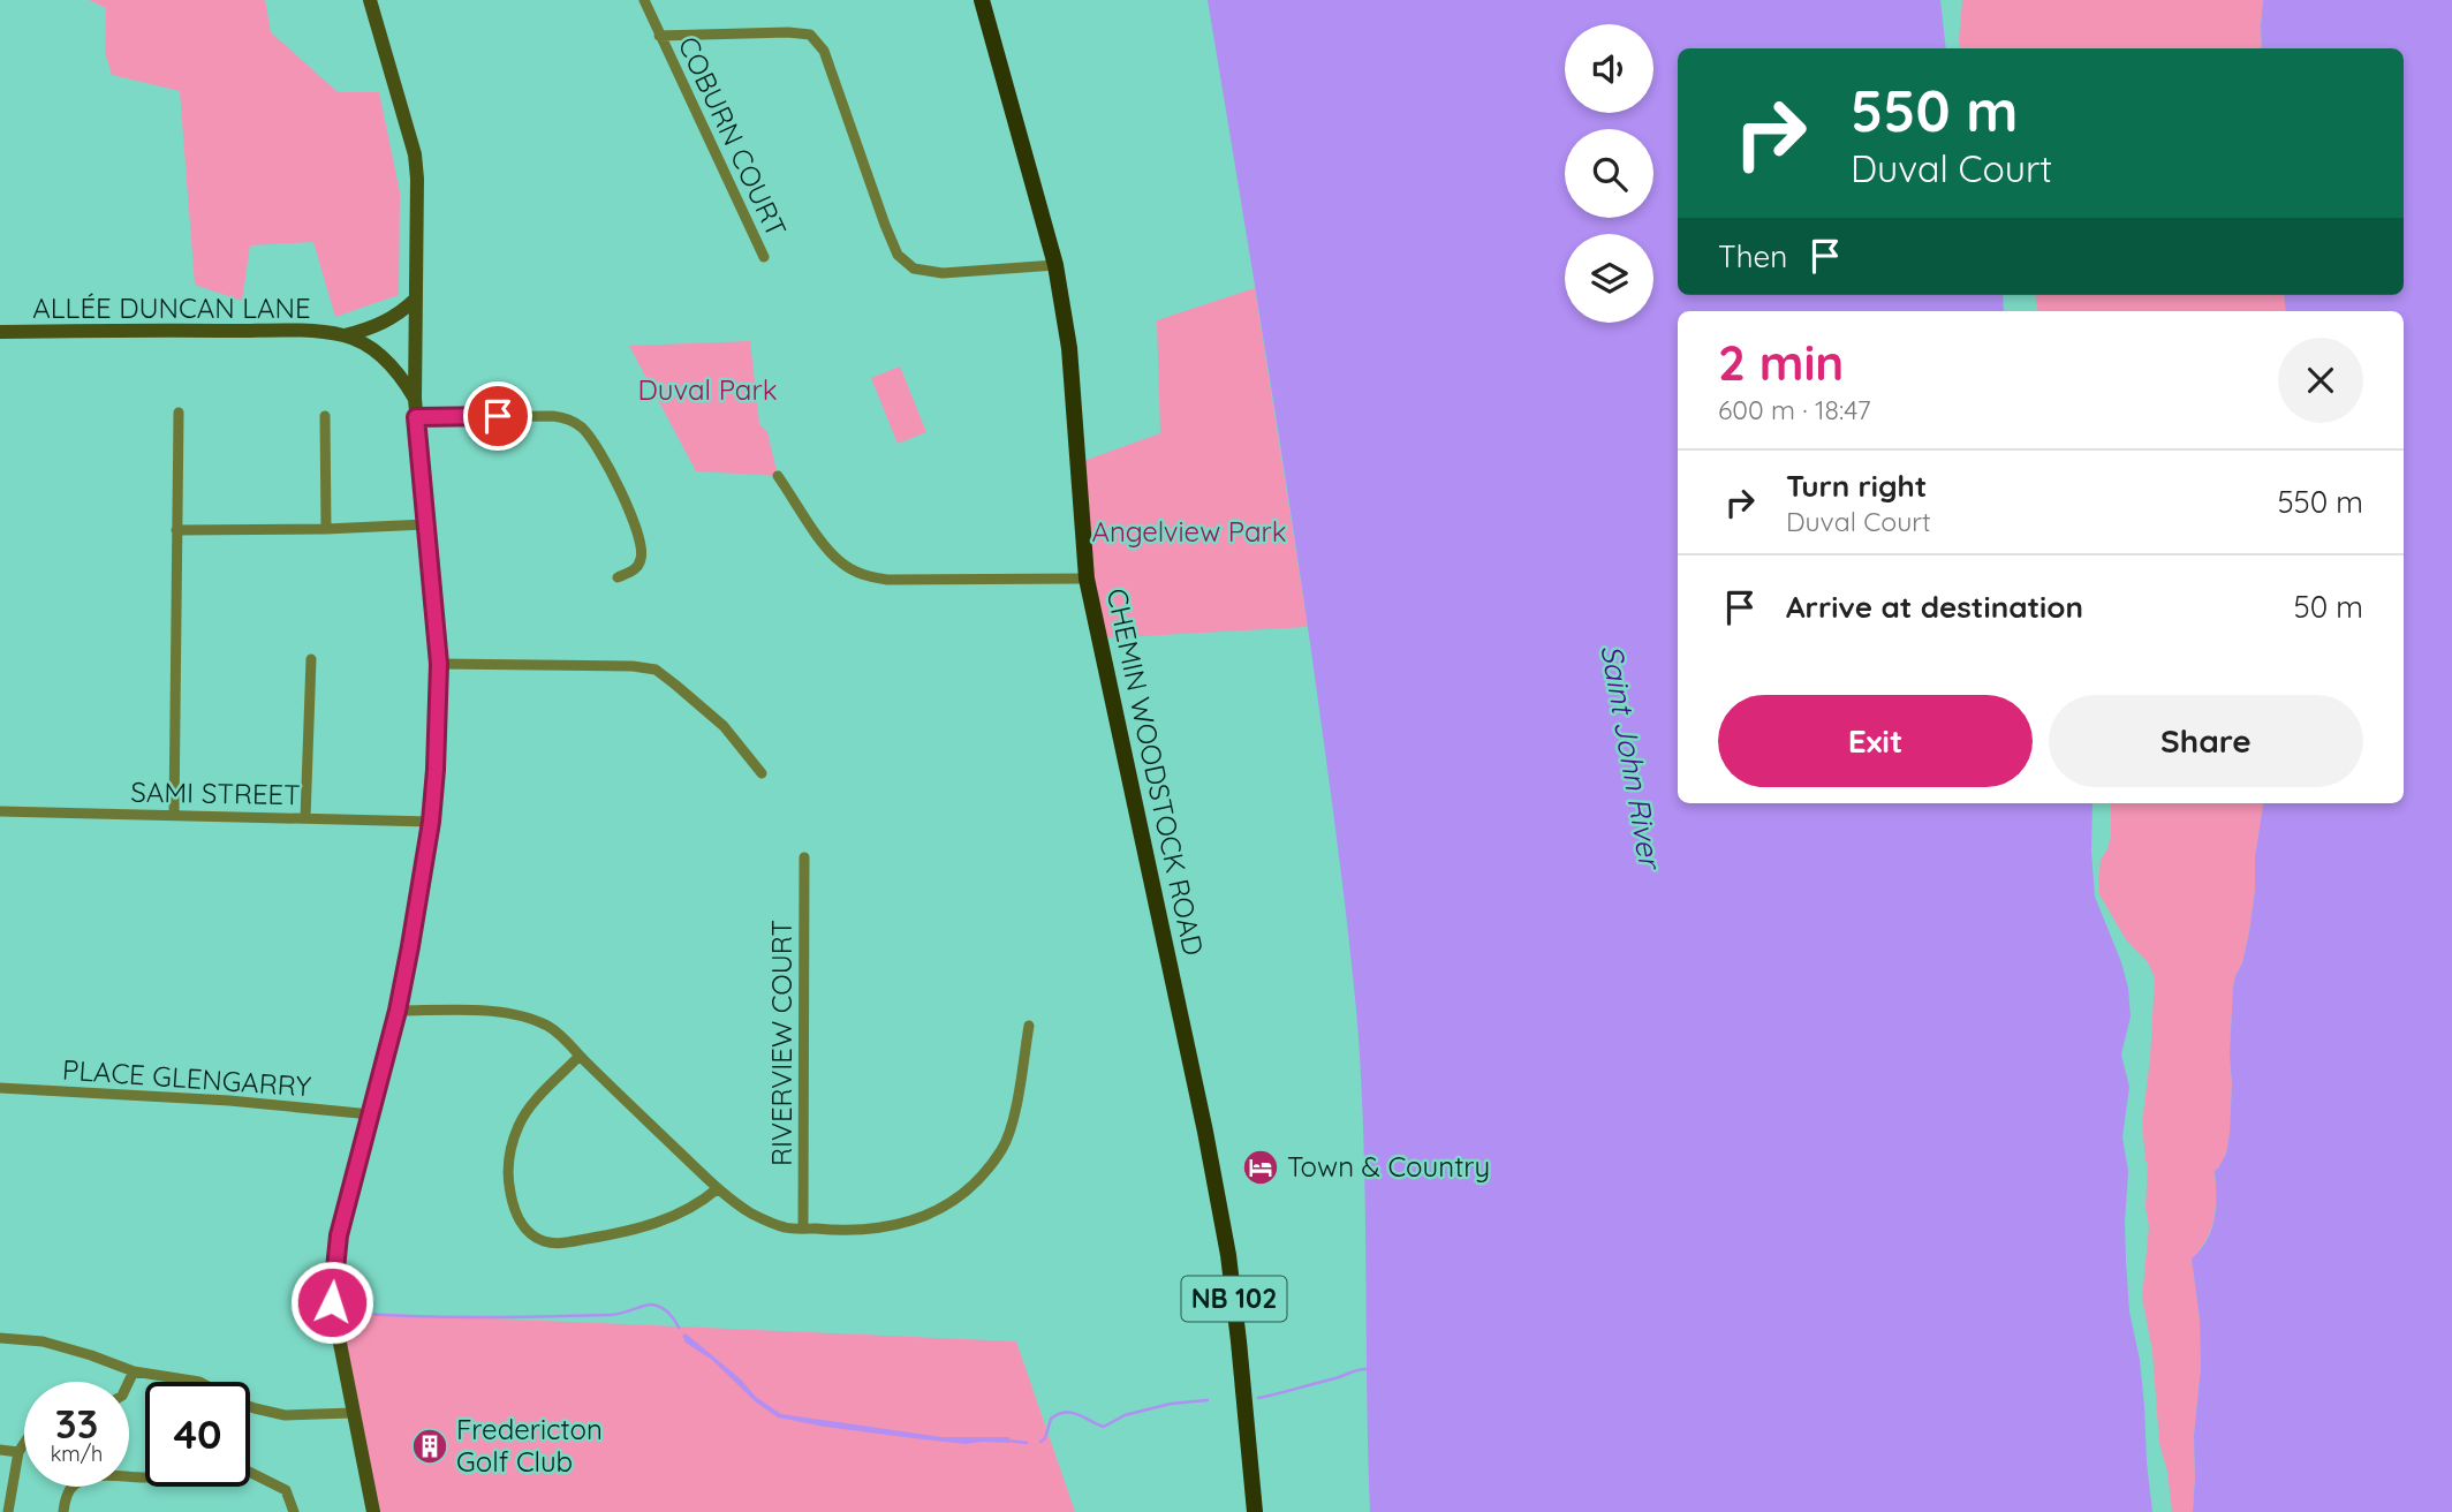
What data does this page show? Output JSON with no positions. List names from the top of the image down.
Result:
{
  "streets": {
    "main road": ["CHEMIN WOODSTOCK ROAD", "NB 102"],
    "street": [
      "COBURN COURT",
      "ALLÉE DUNCAN LANE",
      "SAMI STREET",
      "RIVERVIEW COURT",
      "PLACE GLENGARRY"
    ]
  },
  "water": ["Saint John River"],
  "parks": ["Duval Park", "Angelview Park"],
  "places": {
    "hotel": ["Town & Country"],
    "building": ["Fredericton Golf Club"]
  },
  "page": {
    "turn": ["550 m", "Duval Court"],
    "then": "Then",
    "heading": ["2 min", "600 m · 18:47"],
    "list": [
      {
        "name": "Turn right",
        "note": "Duval Court",
        "value": "550 m"
      },
      {
        "name": "Arrive at destination",
        "value": "50 m"
      }
    ],
    "buttons": ["Exit", "Share"],
    "speed": "33 km/h",
    "limit": "40"
  }
}
